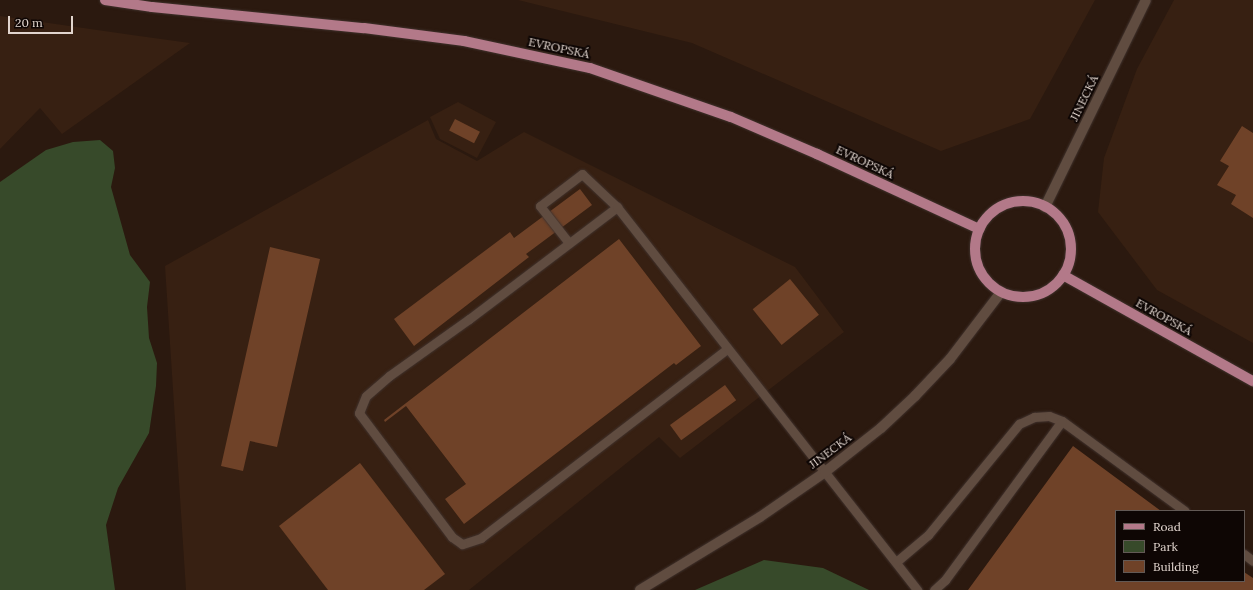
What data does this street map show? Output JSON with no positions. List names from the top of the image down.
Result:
{
  "streets": {
    "main road": ["EVROPSKÁ"],
    "street": ["JINECKÁ"]
  },
  "crossings": [
    ["EVROPSKÁ", "JINECKÁ"]
  ],
  "legend": ["Road", "Park", "Building"],
  "scale_bar": "20 m"
}
